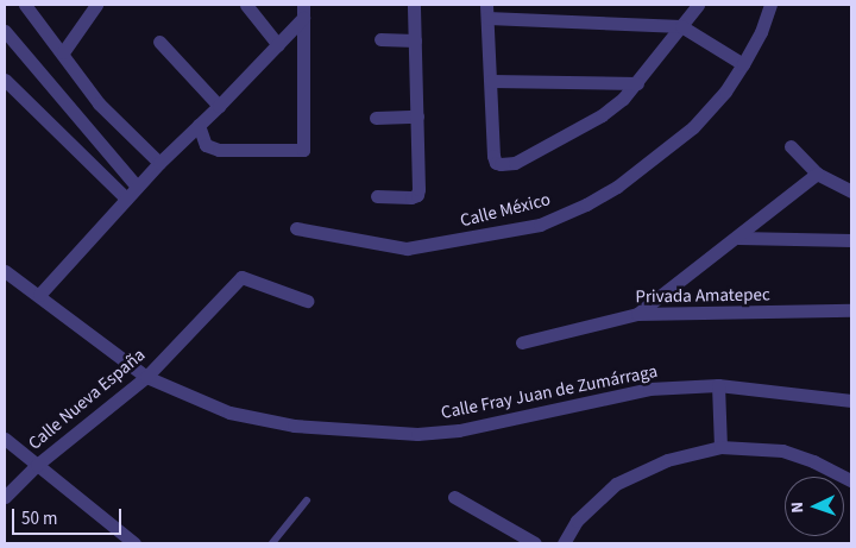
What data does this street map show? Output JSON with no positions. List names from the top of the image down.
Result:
{
  "streets": {
    "street": [
      "Calle México",
      "Privada Amatepec",
      "Calle Fray Juan de Zumárraga",
      "Calle Nueva España"
    ]
  },
  "crossings": [
    ["Calle Fray Juan de Zumárraga", "Calle Nueva España"]
  ],
  "scale_bar": "50 m",
  "north": "left"
}
